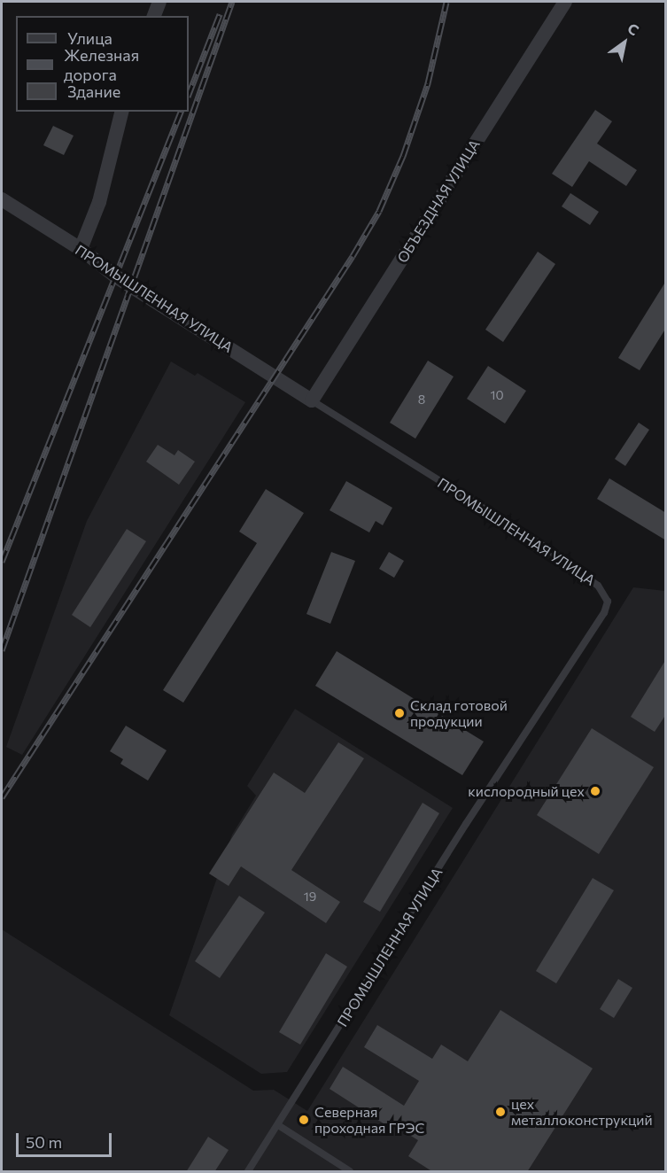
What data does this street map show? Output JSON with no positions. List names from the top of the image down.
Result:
{
  "streets": {
    "street": ["ОБЪЕЗДНАЯ УЛИЦА", "ПРОМЫШЛЕННАЯ УЛИЦА"]
  },
  "crossings": [
    ["ОБЪЕЗДНАЯ УЛИЦА", "ПРОМЫШЛЕННАЯ УЛИЦА"]
  ],
  "places": [
    "Склад готовой продукции",
    "кислородный цех",
    "цех металлоконструкций",
    "Северная проходная ГРЭС"
  ],
  "house_numbers": ["10", "8", "19"],
  "legend": ["Улица", "Железная дорога", "Здание"],
  "scale_bar": "50 m",
  "north": "top right"
}
